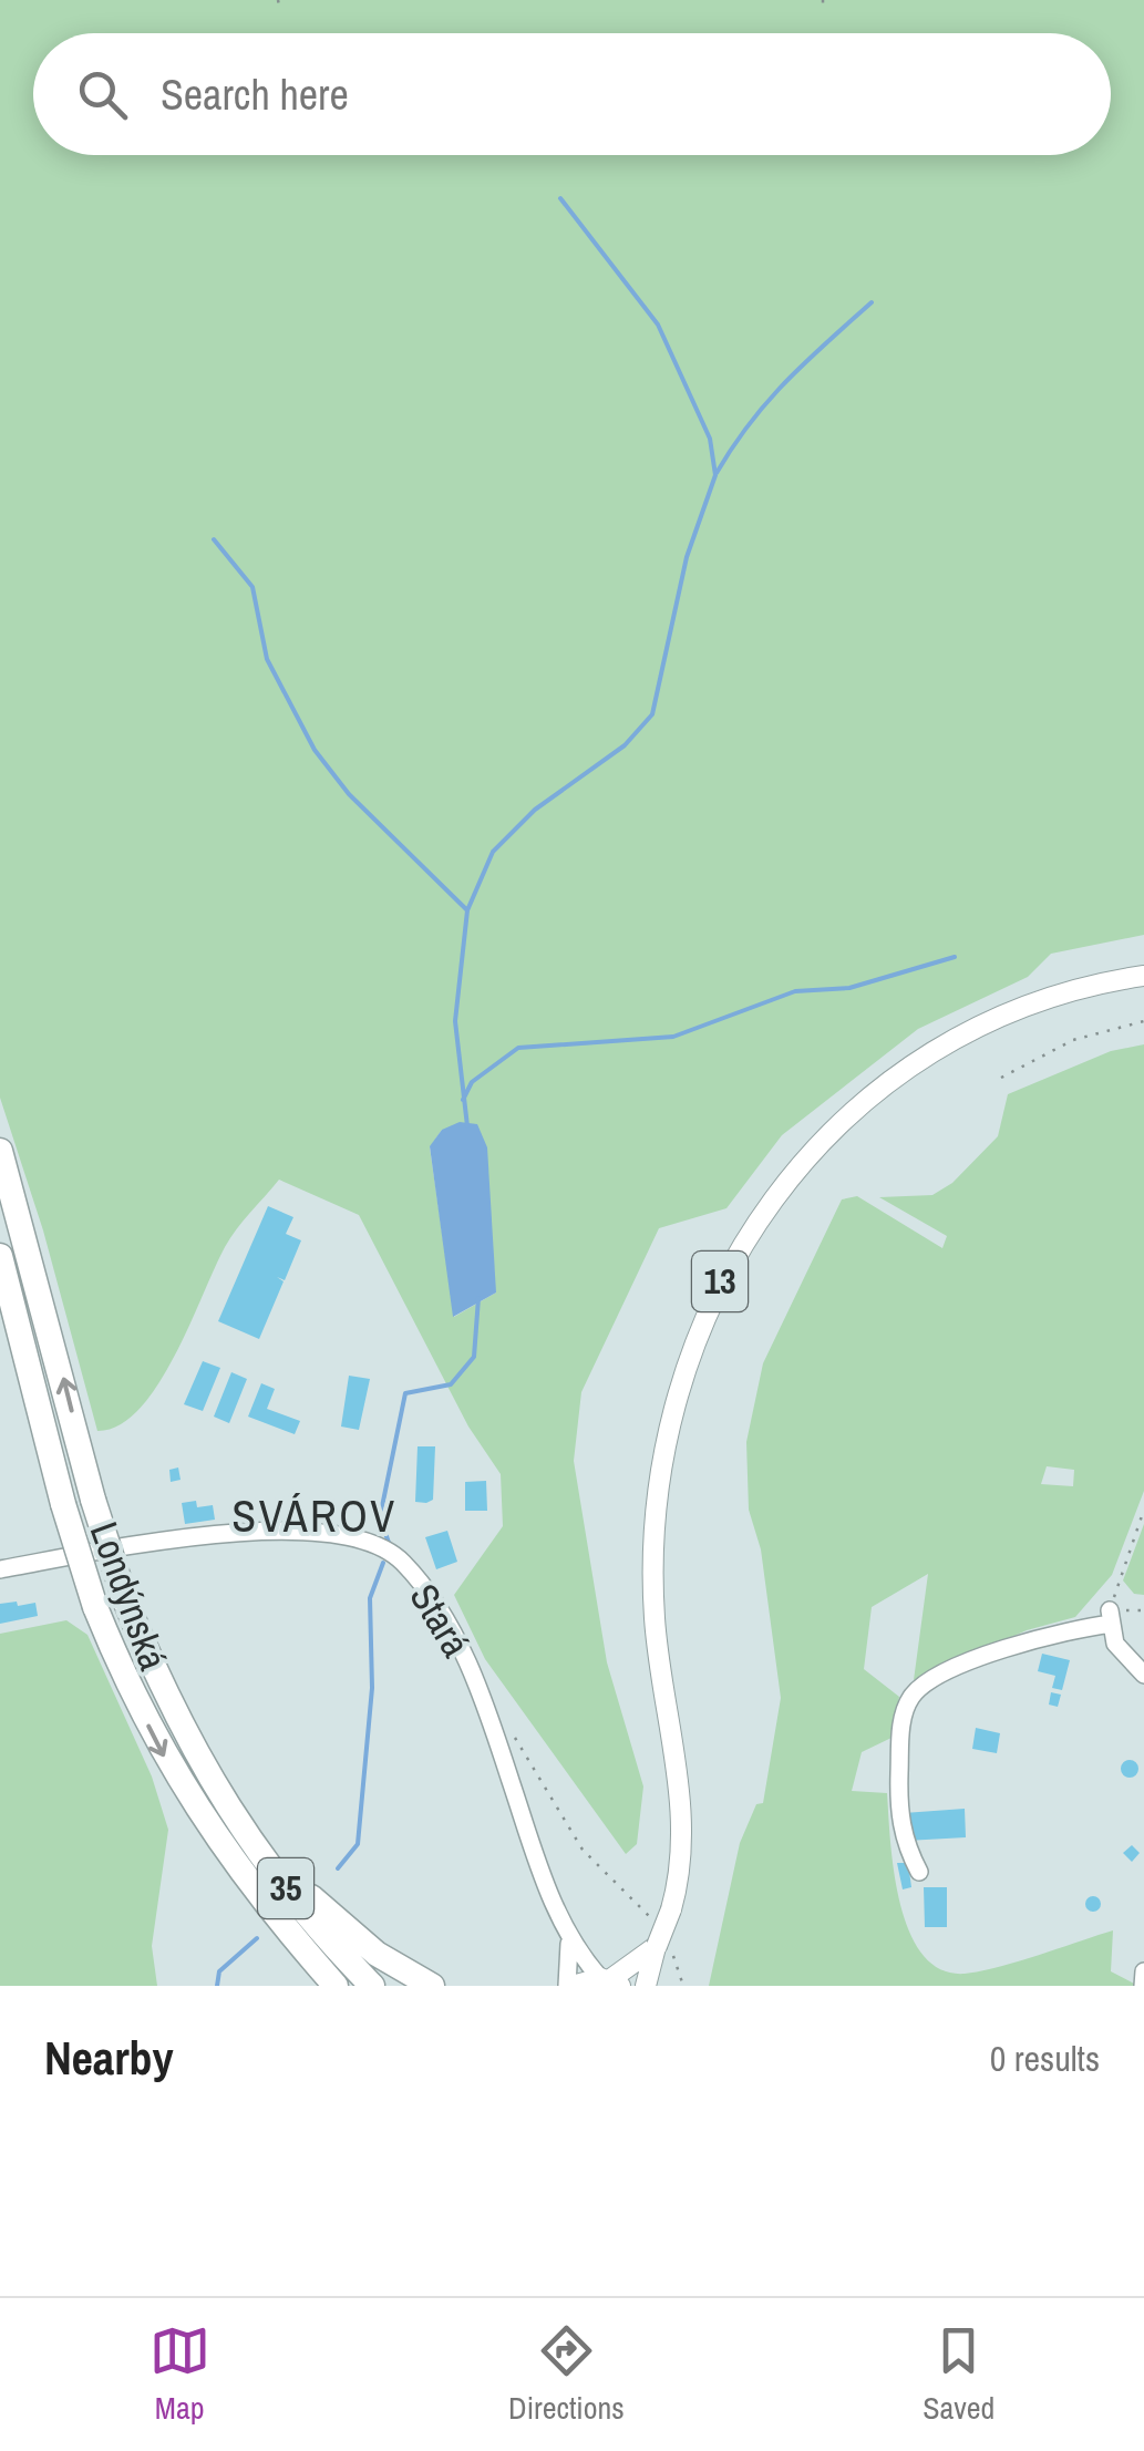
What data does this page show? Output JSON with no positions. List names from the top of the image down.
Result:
{
  "streets": {
    "highway": ["Londýnská", "35"],
    "main road": ["13"],
    "street": ["Stará"]
  },
  "districts": ["SVÁROV"],
  "page": {
    "search": "Search here",
    "heading": ["Nearby", "0 results"],
    "nav": ["Map", "Directions", "Saved"]
  }
}
